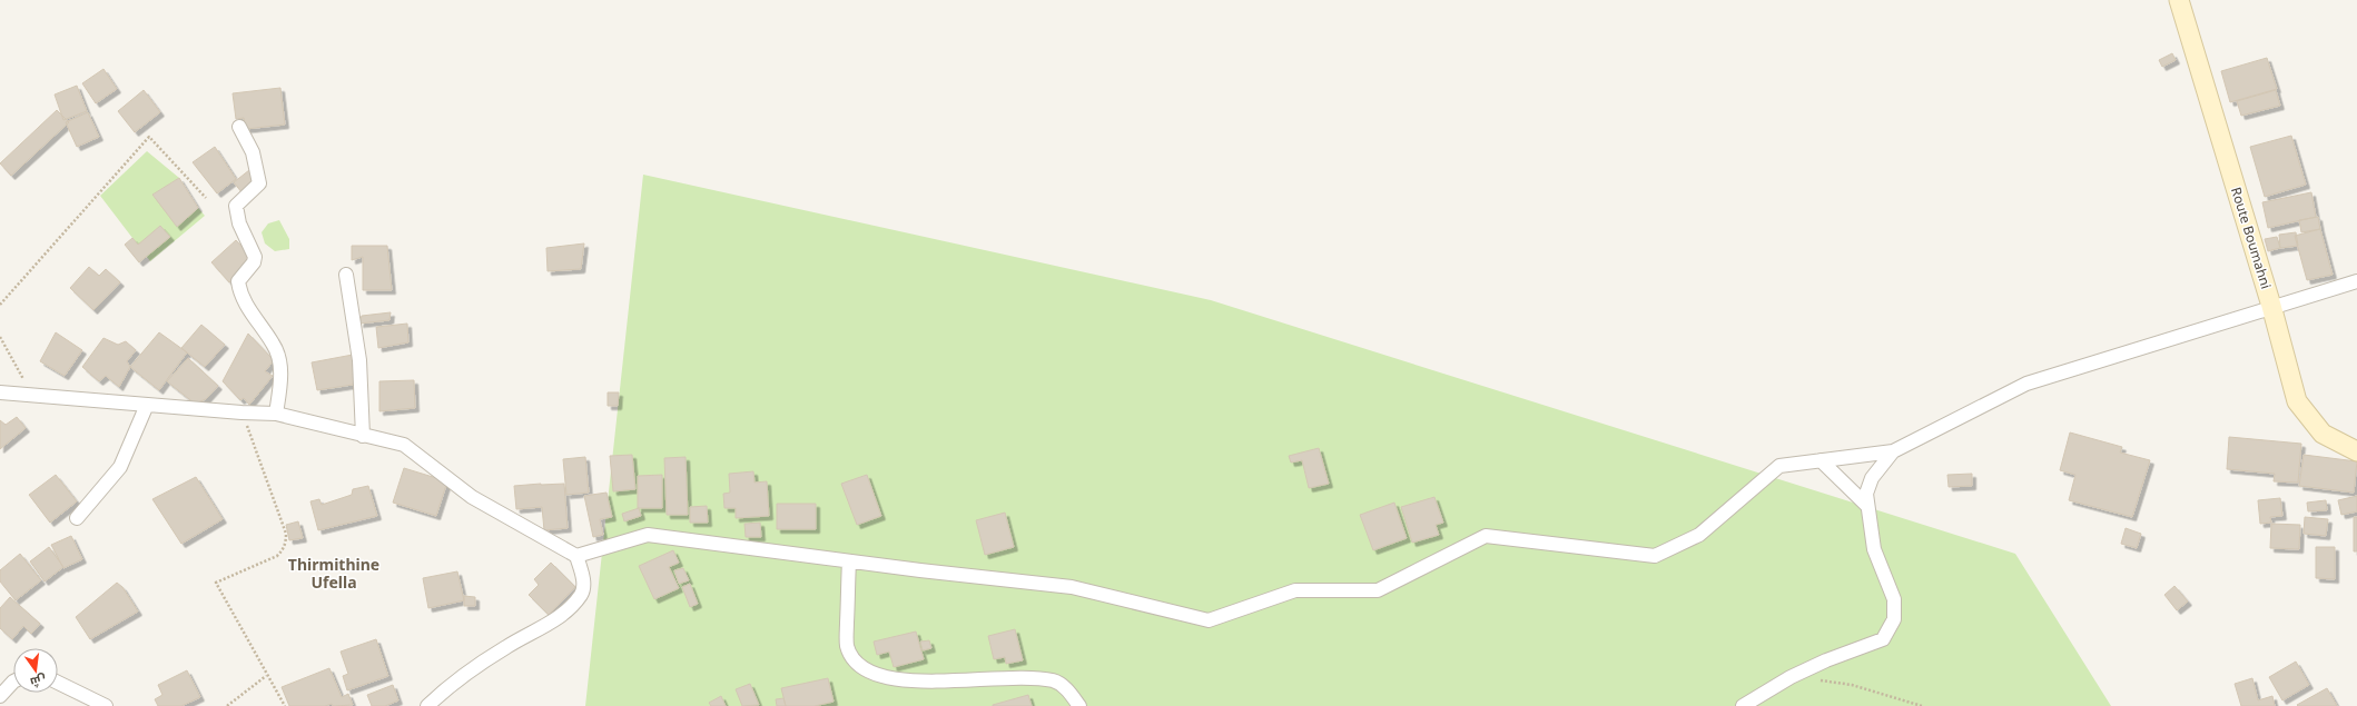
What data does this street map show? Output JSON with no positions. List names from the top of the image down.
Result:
{
  "streets": {
    "main road": ["Route Boumahni"]
  },
  "districts": ["Thirmithine Ufella"],
  "north": "bottom"
}
